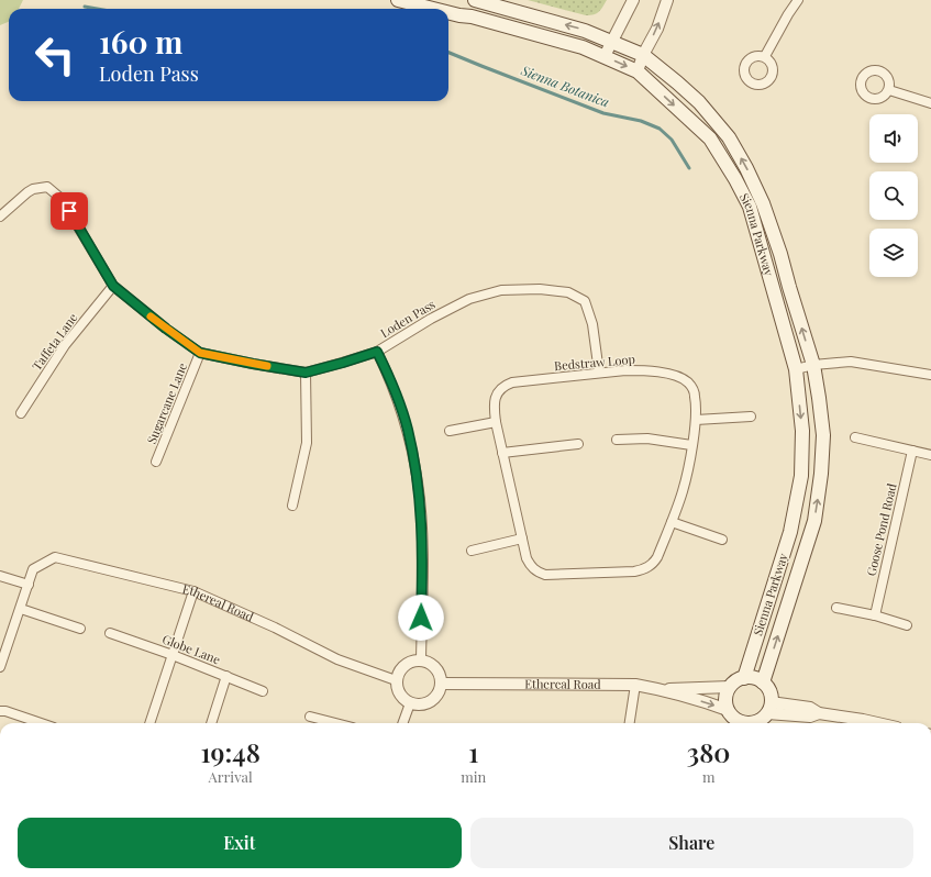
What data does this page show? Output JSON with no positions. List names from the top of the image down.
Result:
{
  "streets": {
    "main road": ["Sienna Parkway", "Ethereal Road"],
    "street": [
      "Loden Pass",
      "Taffeta Lane",
      "Bedstraw Loop",
      "Sugarcane Lane",
      "Goose Pond Road",
      "Globe Lane"
    ]
  },
  "crossings": [
    ["Sienna Parkway", "Ethereal Road"],
    ["Loden Pass", "Taffeta Lane"],
    ["Loden Pass", "Bedstraw Loop"],
    ["Loden Pass", "Sugarcane Lane"]
  ],
  "water": ["Sienna Botanica"],
  "page": {
    "turn": ["160 m", "Loden Pass"],
    "eta": [
      "19:48",
      "Arrival",
      "1",
      "min",
      "380",
      "m"
    ],
    "buttons": ["Exit", "Share"]
  }
}
